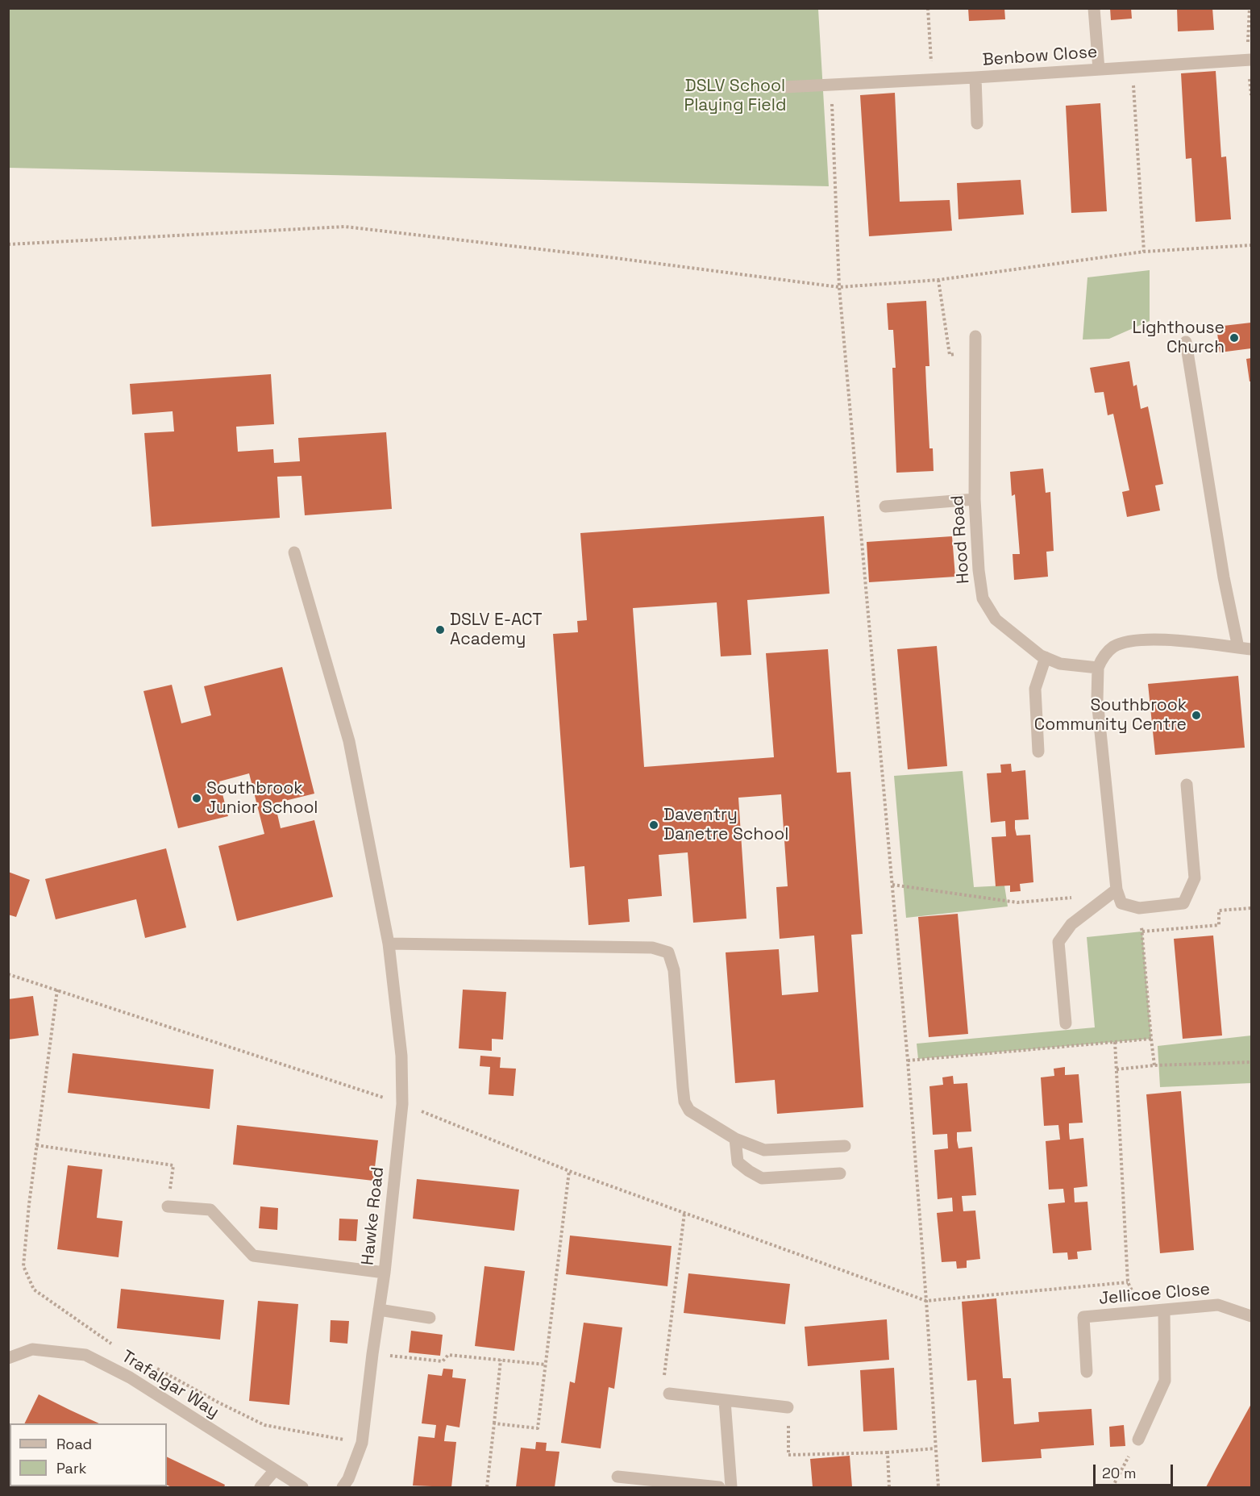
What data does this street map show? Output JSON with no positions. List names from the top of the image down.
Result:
{
  "streets": {
    "street": [
      "Benbow Close",
      "Hood Road",
      "Hawke Road",
      "Jellicoe Close",
      "Trafalgar Way"
    ]
  },
  "parks": ["DSLV School Playing Field"],
  "places": [
    "Lighthouse Church",
    "DSLV E-ACT Academy",
    "Southbrook Community Centre",
    "Southbrook Junior School",
    "Daventry Danetre School"
  ],
  "legend": ["Road", "Park"],
  "scale_bar": "20 m"
}
